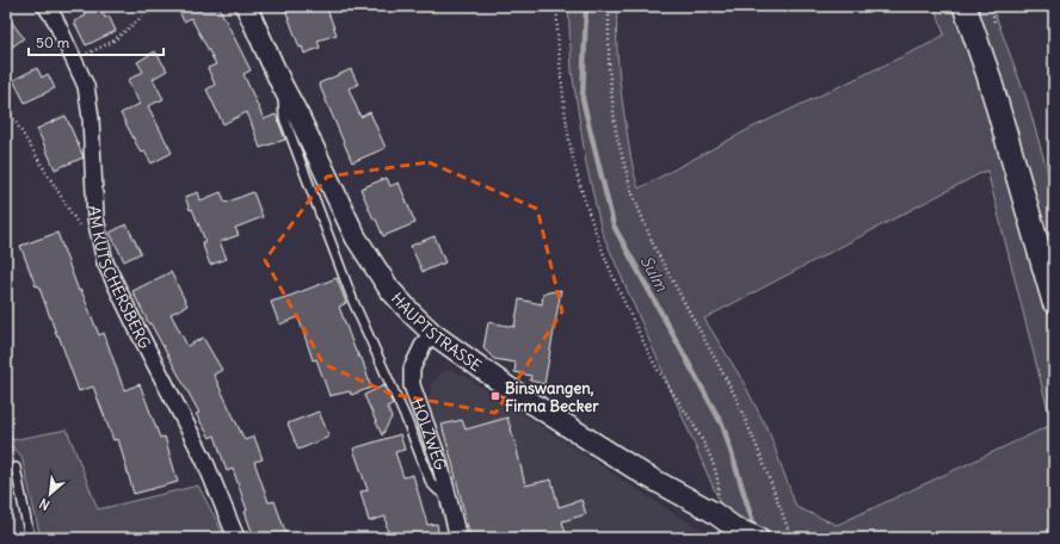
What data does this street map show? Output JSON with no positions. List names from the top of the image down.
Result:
{
  "streets": {
    "street": ["AM KUTSCHERSBERG", "HAUPTSTRASSE", "HOLZWEG"]
  },
  "crossings": [
    ["HAUPTSTRASSE", "HOLZWEG"]
  ],
  "water": ["Sulm"],
  "places": {
    "transit": ["Binswangen, Firma Becker"]
  },
  "scale_bar": "50 m",
  "north": "bottom left"
}
